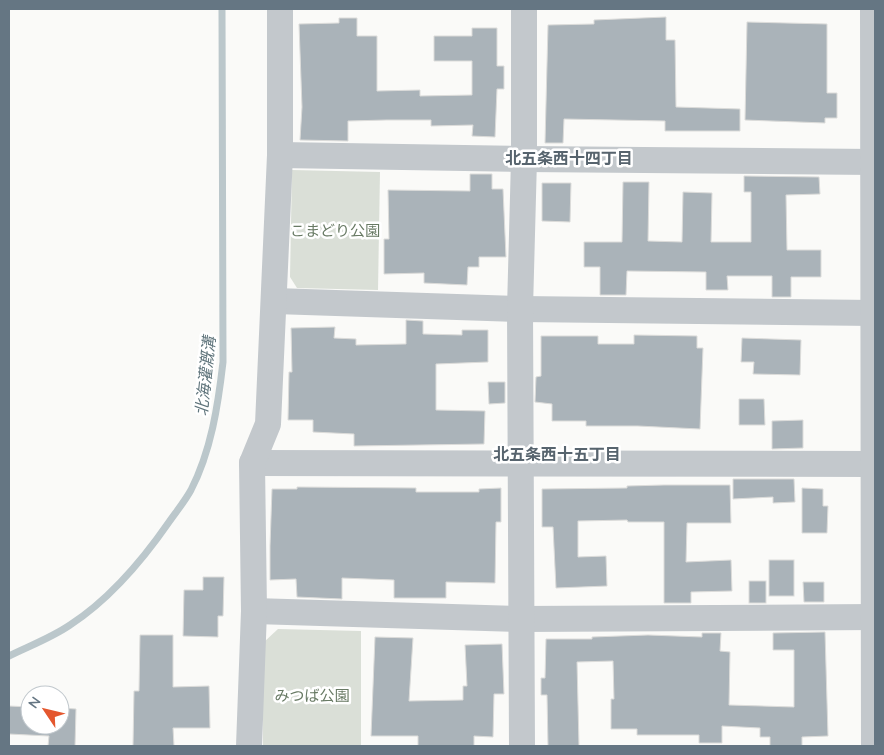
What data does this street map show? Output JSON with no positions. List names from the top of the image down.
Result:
{
  "districts": ["北五条西十四丁目", "北五条西十五丁目"],
  "water": ["北海灌漑溝"],
  "parks": ["こまどり公園", "みつば公園"],
  "north": "top left"
}
